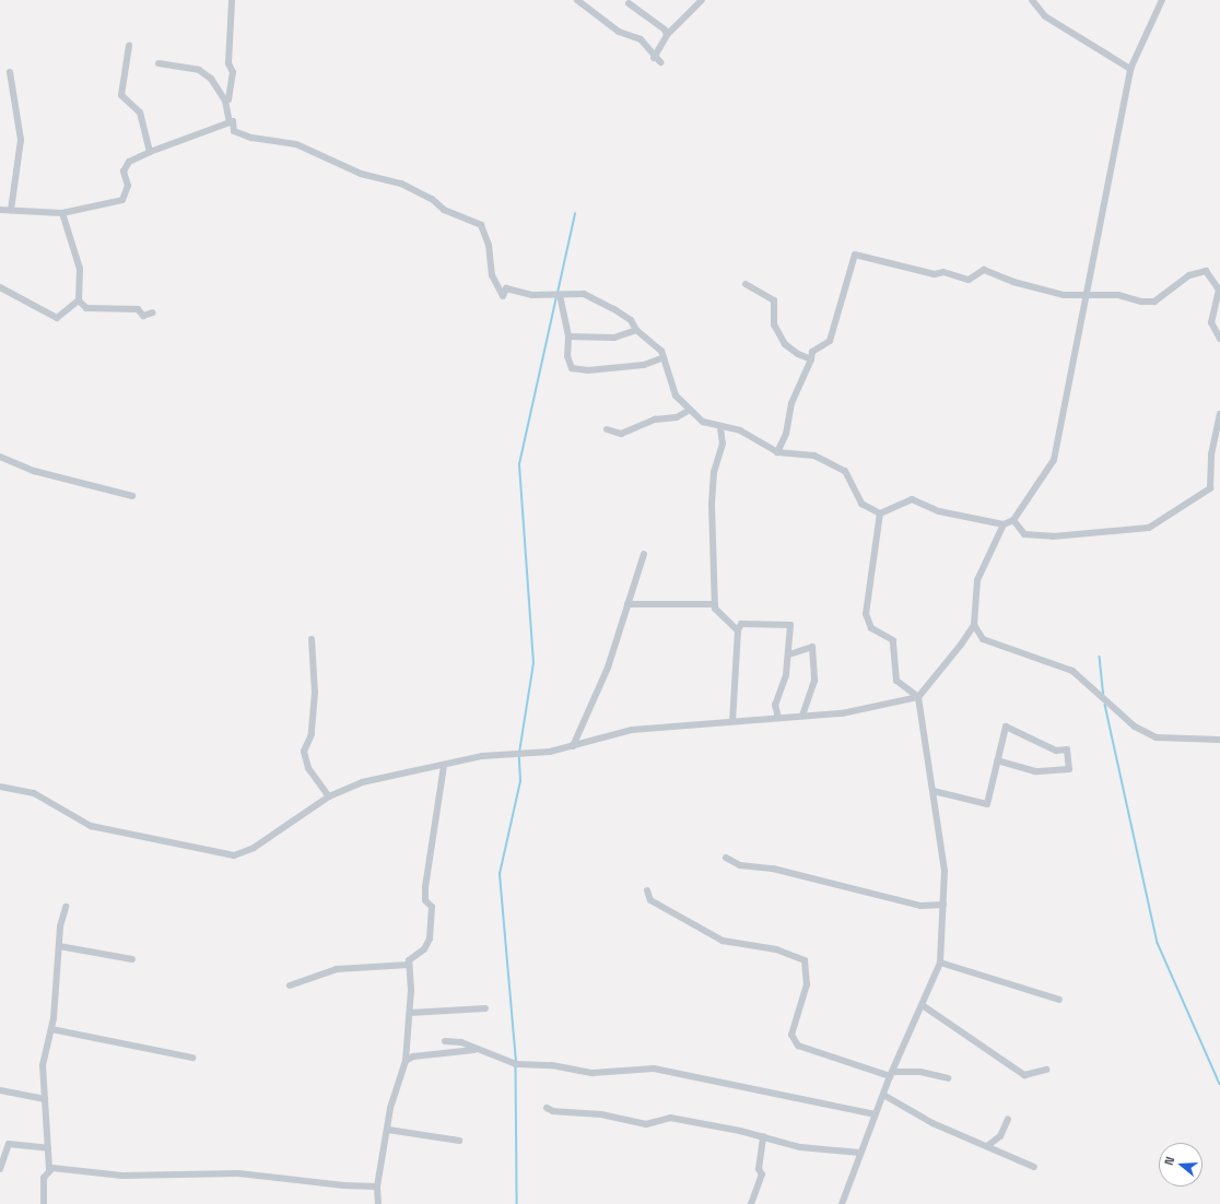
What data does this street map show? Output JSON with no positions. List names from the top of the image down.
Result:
{
  "north": "left"
}
